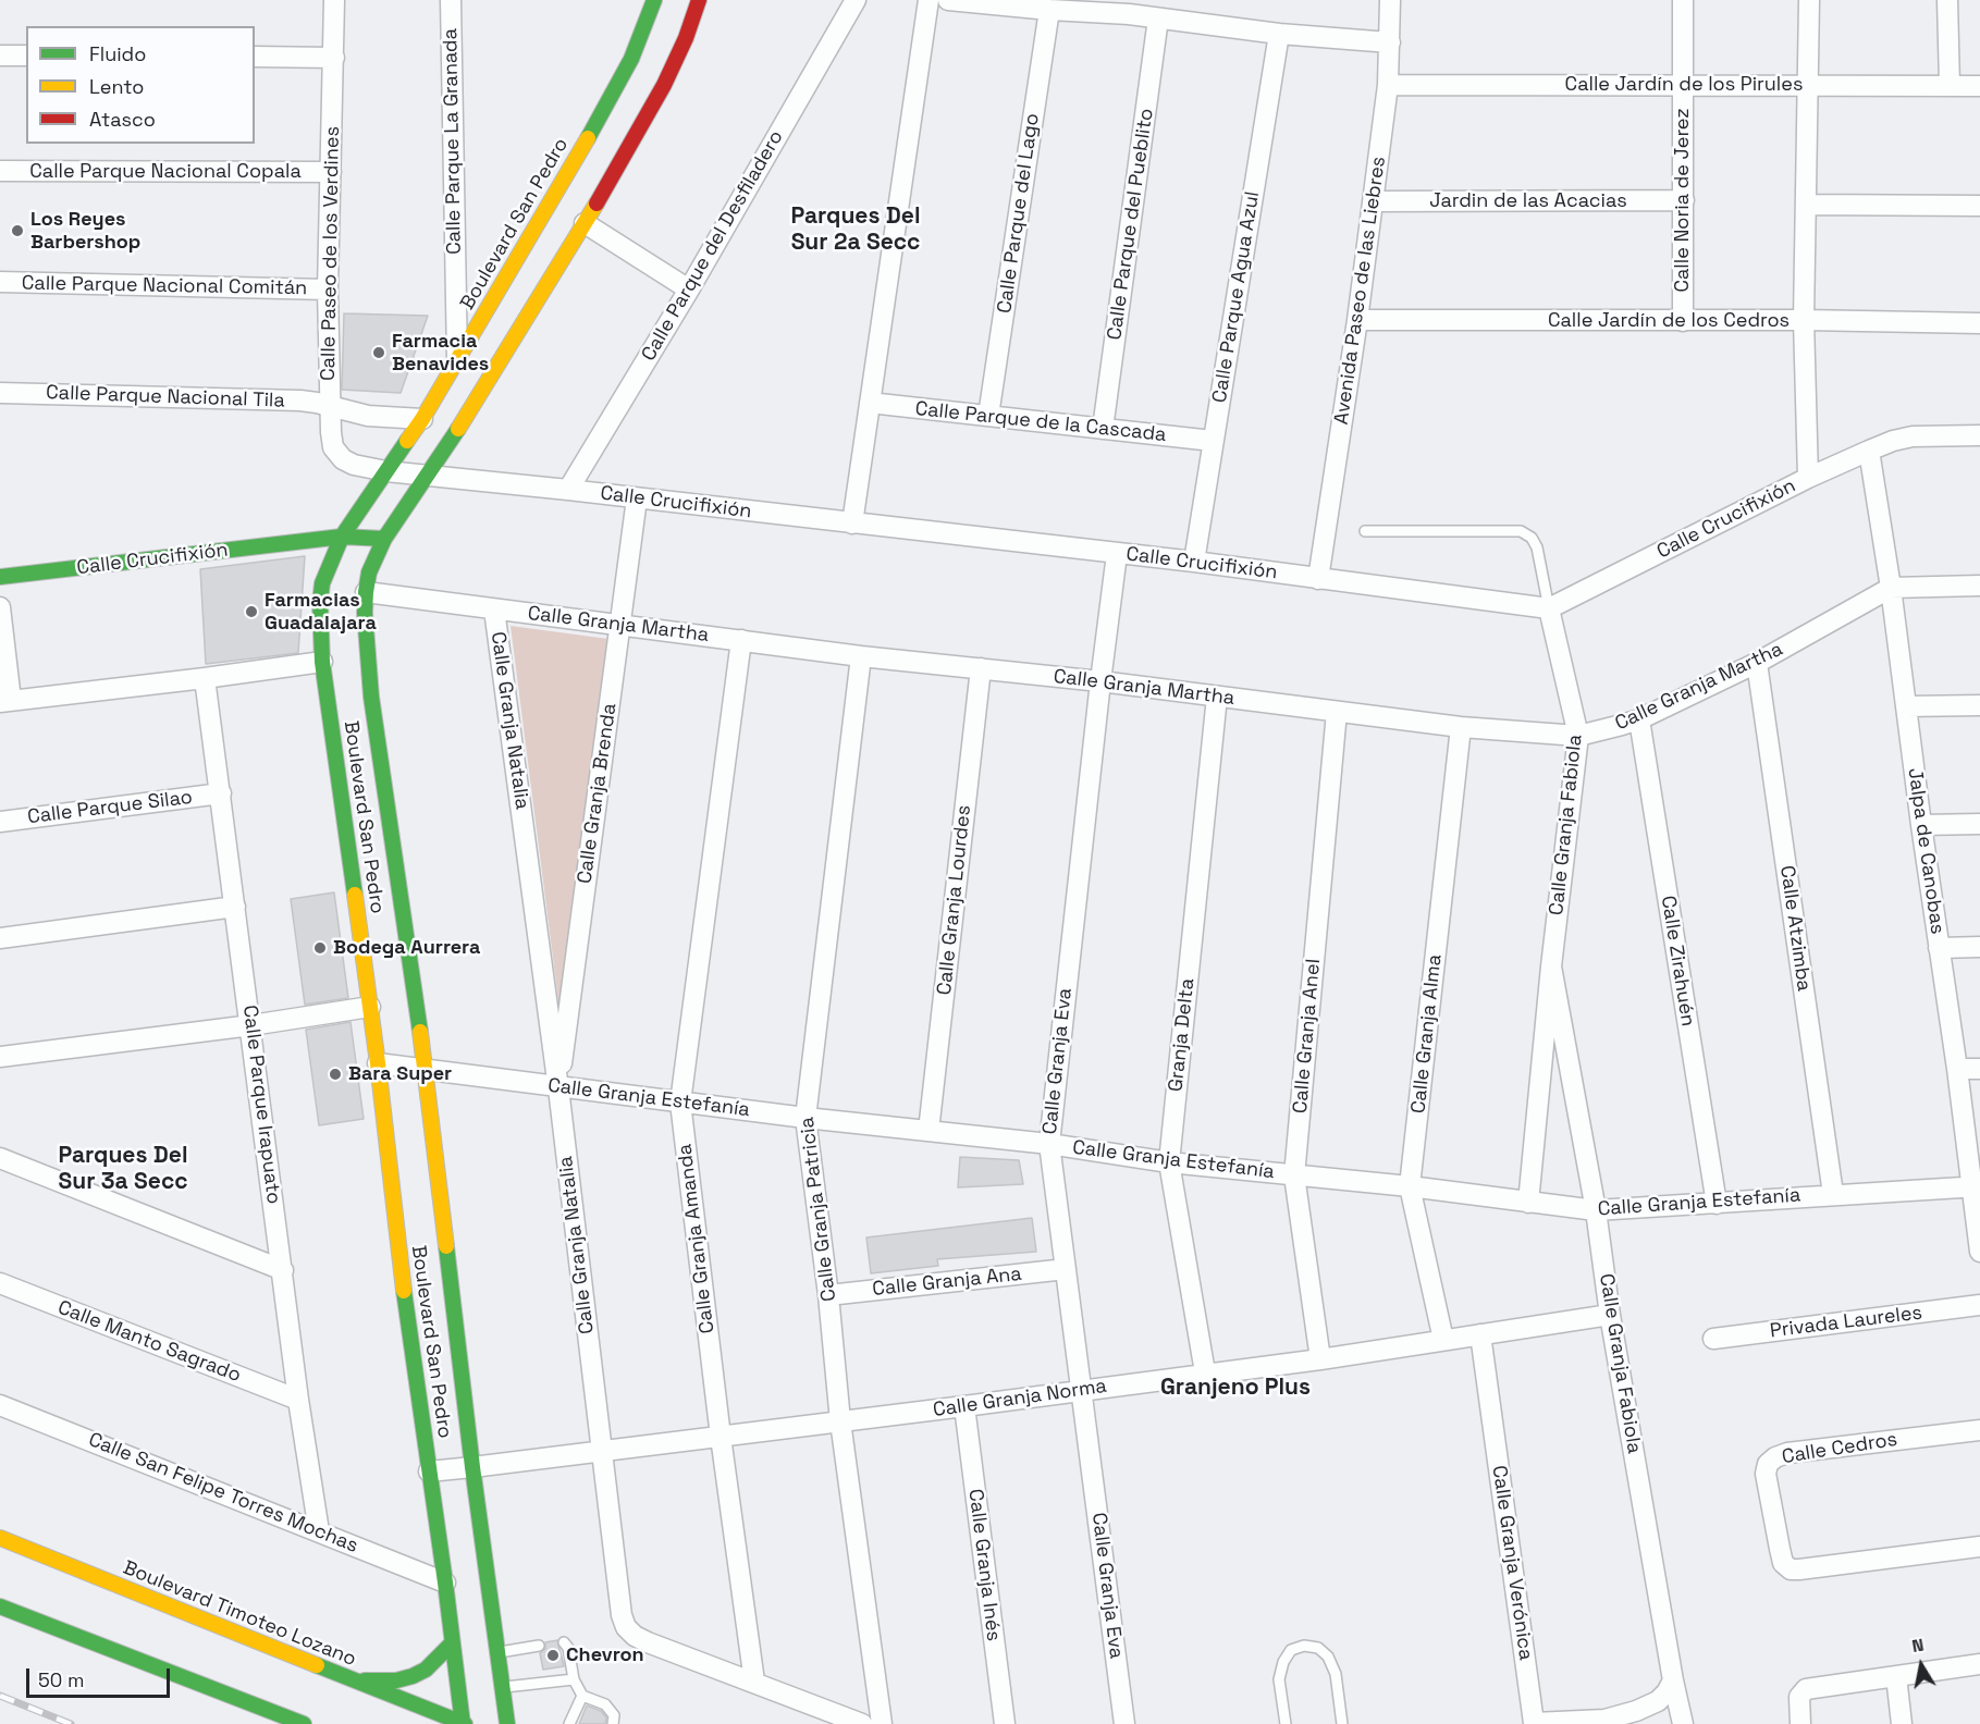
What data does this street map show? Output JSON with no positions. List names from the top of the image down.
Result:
{
  "streets": {
    "street": [
      "Calle Jardín de los Pirules",
      "Calle Parque La Granada",
      "Calle Parque Nacional Copala",
      "Calle Noria de Jerez",
      "Jardin de las Acacias",
      "Calle Parque del Lago",
      "Boulevard San Pedro",
      "Calle Parque del Pueblito",
      "Calle Parque del Desfiladero",
      "Calle Paseo de los Verdines",
      "Calle Parque Nacional Comitán",
      "Avenida Paseo de las Liebres",
      "Calle Parque Agua Azul",
      "Calle Jardín de los Cedros",
      "Calle Parque Nacional Tila",
      "Calle Parque de la Cascada",
      "Calle Crucifixión",
      "Calle Granja Martha",
      "Calle Granja Natalia",
      "Calle Granja Brenda",
      "Calle Parque Silao",
      "Calle Granja Fabiola",
      "Jalpa de Canobas",
      "Calle Granja Lourdes",
      "Calle Atzimba",
      "Calle Zirahuén",
      "Calle Granja Alma",
      "Granja Delta",
      "Calle Granja Anel",
      "Calle Granja Eva",
      "Calle Granja Estefanía",
      "Calle Parque Irapuato",
      "Calle Granja Patricia",
      "Calle Granja Amanda",
      "Calle Granja Ana",
      "Privada Laureles",
      "Calle Manto Sagrado",
      "Calle Granja Norma",
      "Calle Cedros",
      "Calle San Felipe Torres Mochas",
      "Calle Granja Verónica",
      "Calle Granja Inés",
      "Boulevard Timoteo Lozano"
    ]
  },
  "crossings": [
    ["Calle Jardín de los Pirules", "Calle Noria de Jerez"],
    ["Calle Jardín de los Pirules", "Avenida Paseo de las Liebres"],
    ["Calle Parque La Granada", "Boulevard San Pedro"],
    ["Calle Parque Nacional Copala", "Calle Paseo de los Verdines"],
    ["Calle Noria de Jerez", "Jardin de las Acacias"],
    ["Calle Noria de Jerez", "Calle Jardín de los Cedros"],
    ["Jardin de las Acacias", "Avenida Paseo de las Liebres"],
    ["Calle Parque del Lago", "Calle Parque de la Cascada"],
    ["Boulevard San Pedro", "Calle Paseo de los Verdines"],
    ["Boulevard San Pedro", "Calle Parque Nacional Tila"],
    ["Boulevard San Pedro", "Calle Crucifixión"],
    ["Boulevard San Pedro", "Calle Granja Martha"],
    ["Boulevard San Pedro", "Calle Granja Estefanía"],
    ["Boulevard San Pedro", "Calle Granja Norma"],
    ["Boulevard San Pedro", "Calle San Felipe Torres Mochas"],
    ["Boulevard San Pedro", "Boulevard Timoteo Lozano"],
    ["Calle Parque del Pueblito", "Calle Parque de la Cascada"],
    ["Calle Parque del Desfiladero", "Calle Crucifixión"],
    ["Calle Paseo de los Verdines", "Calle Parque Nacional Comitán"],
    ["Calle Paseo de los Verdines", "Calle Parque Nacional Tila"],
    ["Calle Paseo de los Verdines", "Calle Crucifixión"],
    ["Avenida Paseo de las Liebres", "Calle Jardín de los Cedros"],
    ["Avenida Paseo de las Liebres", "Calle Crucifixión"],
    ["Calle Parque Agua Azul", "Calle Parque de la Cascada"],
    ["Calle Parque Agua Azul", "Calle Crucifixión"],
    ["Calle Crucifixión", "Calle Granja Brenda"],
    ["Calle Crucifixión", "Calle Granja Fabiola"],
    ["Calle Crucifixión", "Jalpa de Canobas"],
    ["Calle Crucifixión", "Calle Granja Eva"],
    ["Calle Granja Martha", "Calle Granja Natalia"],
    ["Calle Granja Martha", "Calle Granja Brenda"],
    ["Calle Granja Martha", "Calle Granja Fabiola"],
    ["Calle Granja Martha", "Jalpa de Canobas"],
    ["Calle Granja Martha", "Calle Granja Lourdes"],
    ["Calle Granja Martha", "Calle Atzimba"],
    ["Calle Granja Martha", "Calle Zirahuén"],
    ["Calle Granja Martha", "Calle Granja Alma"],
    ["Calle Granja Martha", "Granja Delta"],
    ["Calle Granja Martha", "Calle Granja Anel"],
    ["Calle Granja Martha", "Calle Granja Eva"],
    ["Calle Granja Martha", "Calle Granja Patricia"],
    ["Calle Granja Martha", "Calle Granja Amanda"],
    ["Calle Granja Natalia", "Calle Granja Brenda"],
    ["Calle Granja Natalia", "Calle Granja Estefanía"],
    ["Calle Granja Natalia", "Calle Granja Amanda"],
    ["Calle Granja Natalia", "Calle Granja Norma"],
    ["Calle Granja Brenda", "Calle Granja Estefanía"],
    ["Calle Parque Silao", "Calle Parque Irapuato"],
    ["Calle Granja Fabiola", "Calle Granja Estefanía"],
    ["Calle Granja Fabiola", "Calle Granja Norma"],
    ["Jalpa de Canobas", "Calle Granja Estefanía"],
    ["Calle Granja Lourdes", "Calle Granja Estefanía"],
    ["Calle Atzimba", "Calle Granja Estefanía"],
    ["Calle Zirahuén", "Calle Granja Estefanía"],
    ["Calle Granja Alma", "Calle Granja Estefanía"],
    ["Calle Granja Alma", "Calle Granja Norma"],
    ["Granja Delta", "Calle Granja Estefanía"],
    ["Granja Delta", "Calle Granja Norma"],
    ["Calle Granja Anel", "Calle Granja Estefanía"],
    ["Calle Granja Anel", "Calle Granja Norma"],
    ["Calle Granja Eva", "Calle Granja Estefanía"],
    ["Calle Granja Eva", "Calle Granja Ana"],
    ["Calle Granja Eva", "Calle Granja Norma"],
    ["Calle Granja Estefanía", "Calle Granja Patricia"],
    ["Calle Granja Estefanía", "Calle Granja Amanda"],
    ["Calle Parque Irapuato", "Calle Manto Sagrado"],
    ["Calle Parque Irapuato", "Calle San Felipe Torres Mochas"],
    ["Calle Granja Patricia", "Calle Granja Ana"],
    ["Calle Granja Patricia", "Calle Granja Norma"],
    ["Calle Granja Amanda", "Calle Granja Norma"],
    ["Calle Granja Norma", "Calle Granja Verónica"],
    ["Calle Granja Norma", "Calle Granja Inés"]
  ],
  "districts": ["Parques Del Sur 2a Secc", "Parques Del Sur 3a Secc", "Granjeno Plus"],
  "places": [
    "Los Reyes Barbershop",
    "Farmacia Benavides",
    "Farmacias Guadalajara",
    "Bodega Aurrera",
    "Bara Super",
    "Chevron"
  ],
  "legend": ["Fluido", "Lento", "Atasco"],
  "scale_bar": "50 m",
  "north": "top"
}
